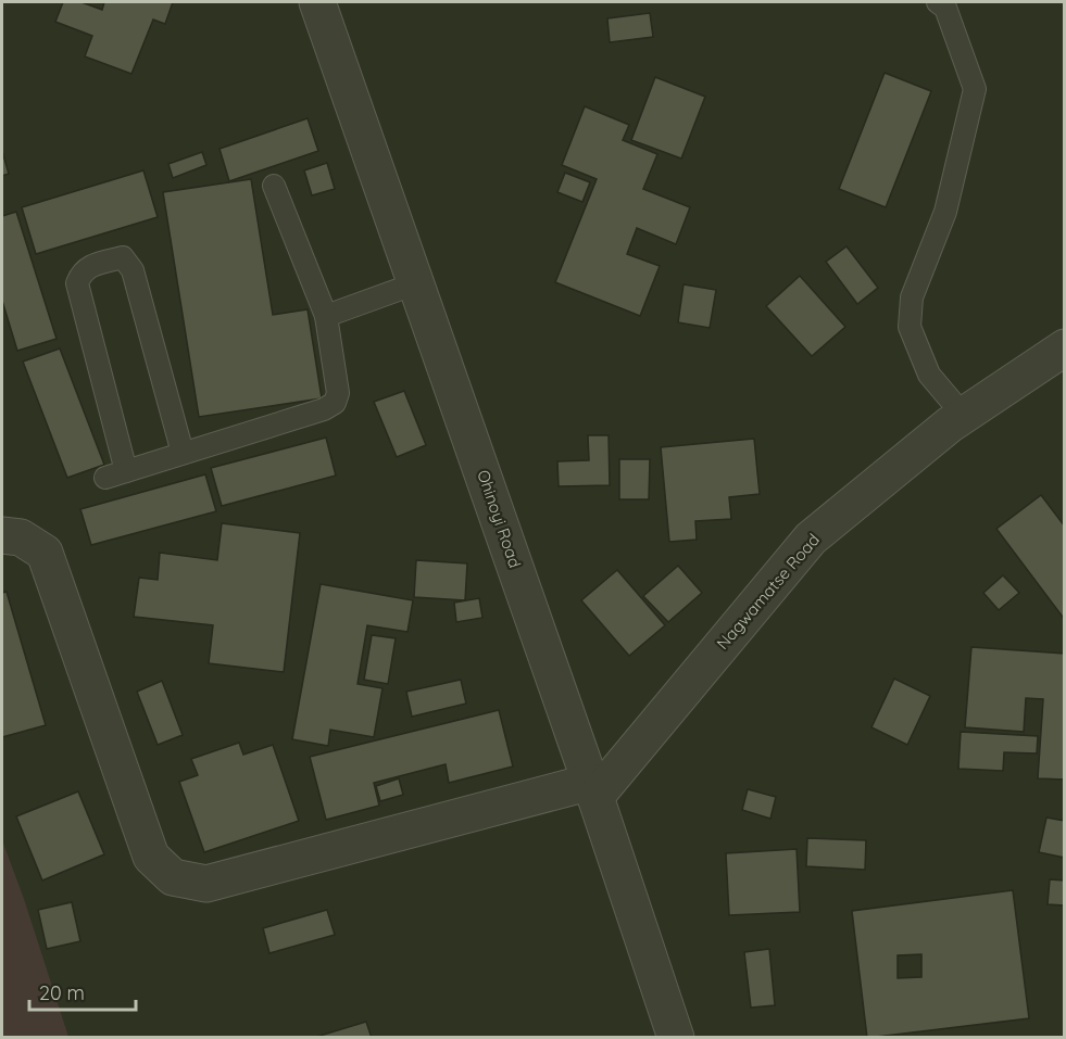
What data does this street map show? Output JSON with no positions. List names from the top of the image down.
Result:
{
  "streets": {
    "street": ["Ohinoyi Road", "Nagwamatse Road"]
  },
  "crossings": [
    ["Ohinoyi Road", "Nagwamatse Road"]
  ],
  "scale_bar": "20 m"
}
